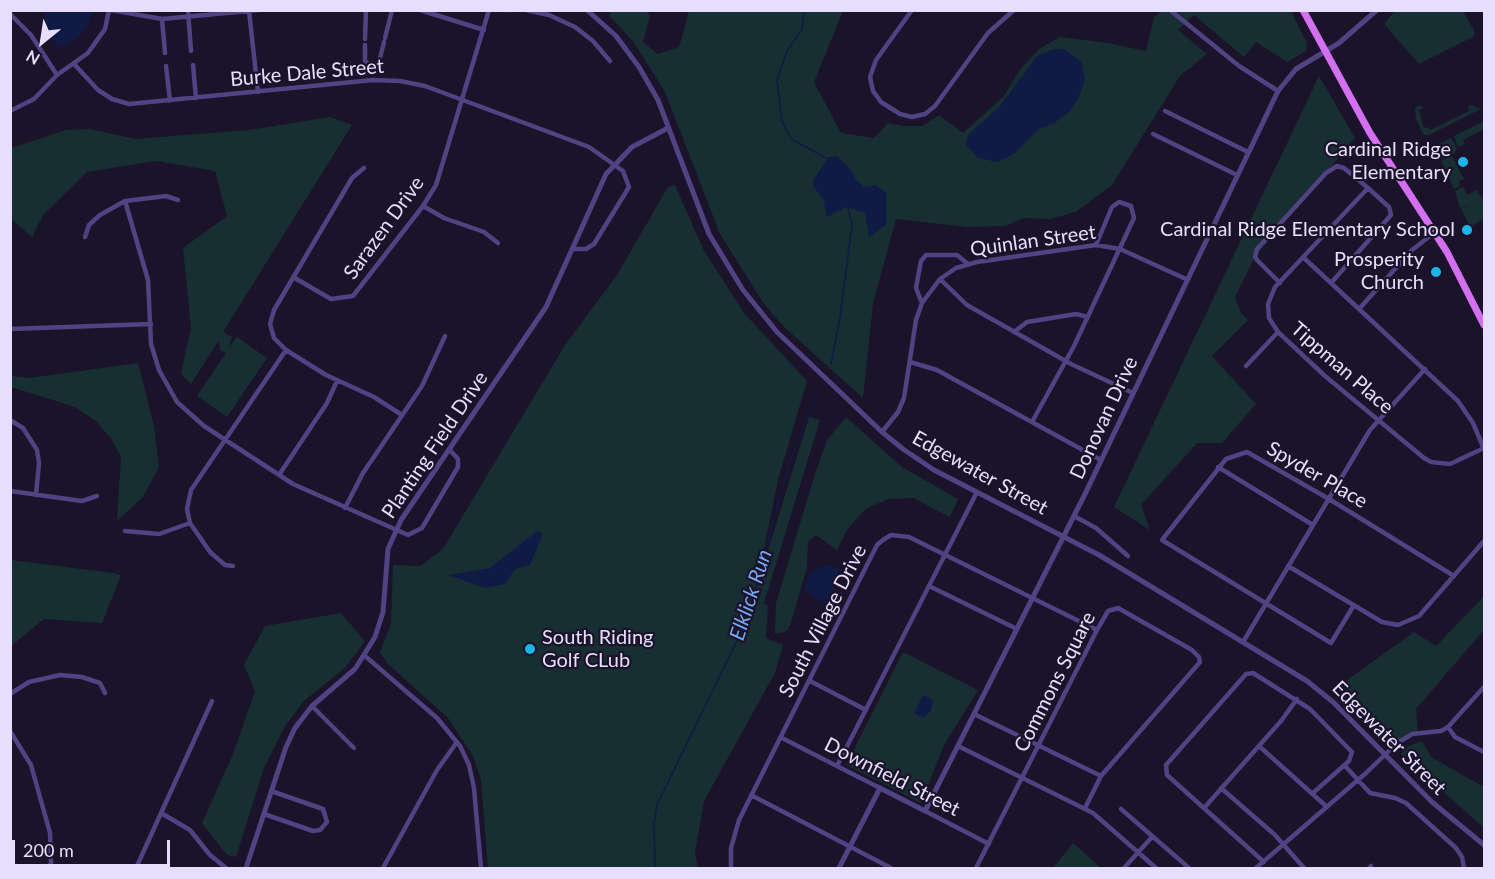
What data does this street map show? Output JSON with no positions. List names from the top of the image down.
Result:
{
  "streets": {
    "street": [
      "Burke Dale Street",
      "Sarazen Drive",
      "Quinlan Street",
      "Tippman Place",
      "Donovan Drive",
      "Planting Field Drive",
      "Edgewater Street",
      "Spyder Place",
      "South Village Drive",
      "Commons Square",
      "Downfield Street"
    ]
  },
  "crossings": [
    ["Burke Dale Street", "Sarazen Drive"],
    ["Burke Dale Street", "Planting Field Drive"],
    ["Quinlan Street", "Donovan Drive"],
    ["Quinlan Street", "Edgewater Street"],
    ["Donovan Drive", "Edgewater Street"],
    ["Donovan Drive", "South Village Drive"],
    ["Donovan Drive", "Downfield Street"],
    ["Planting Field Drive", "Edgewater Street"],
    ["South Village Drive", "Commons Square"],
    ["South Village Drive", "Downfield Street"]
  ],
  "water": ["Elklick Run"],
  "places": [
    "Cardinal Ridge Elementary",
    "Cardinal Ridge Elementary School",
    "Prosperity Church",
    "South Riding Golf CLub"
  ],
  "scale_bar": "200 m",
  "north": "bottom left"
}
